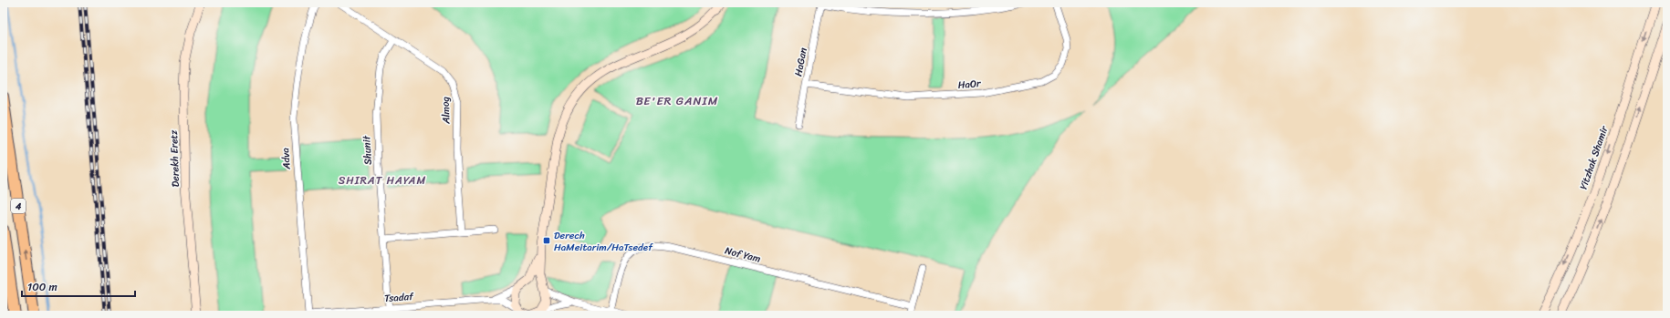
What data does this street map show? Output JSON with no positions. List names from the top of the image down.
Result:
{
  "streets": {
    "highway": ["4"],
    "main road": ["Yitzhak Shamir", "Derekh Eretz"],
    "street": [
      "HaGan",
      "HaOr",
      "Almog",
      "Shunit",
      "Adva",
      "Nof Yam",
      "Tsadaf"
    ]
  },
  "crossings": [
    ["HaGan", "HaOr"],
    ["Almog", "Shunit"],
    ["Shunit", "Tsadaf"],
    ["Adva", "Tsadaf"]
  ],
  "districts": ["BE'ER GANIM", "SHIRAT HAYAM"],
  "places": {
    "transit": ["Derech HaMeitarim/HaTsedef"]
  },
  "scale_bar": "100 m"
}
